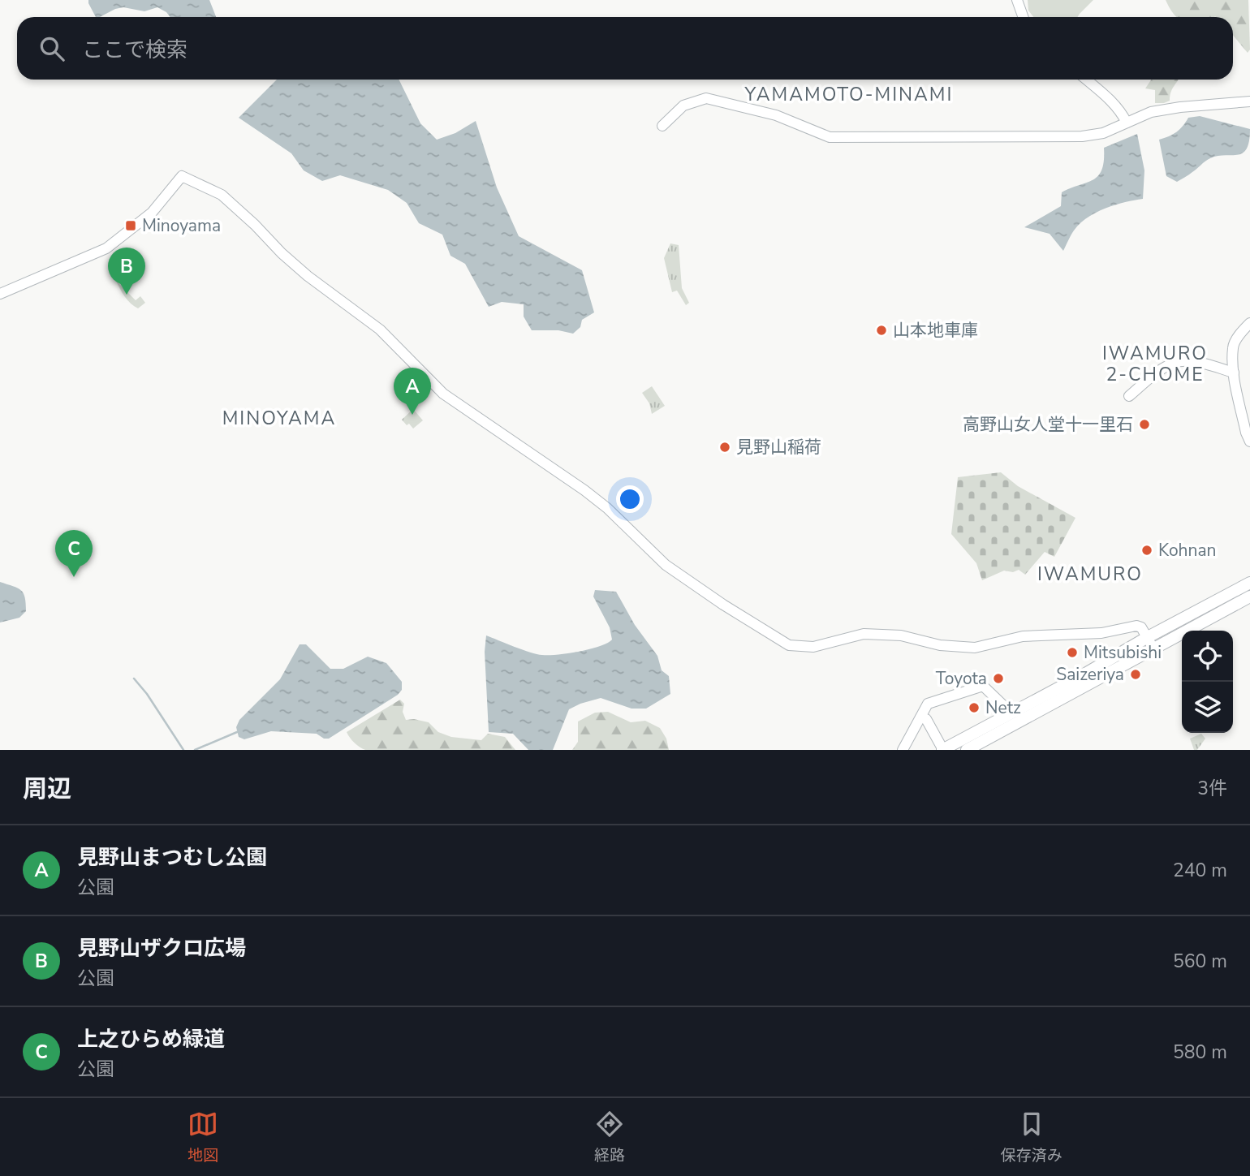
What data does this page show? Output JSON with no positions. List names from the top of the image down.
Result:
{
  "districts": [
    "YAMAMOTO-MINAMI",
    "IWAMURO 2-CHOME",
    "MINOYAMA",
    "IWAMURO"
  ],
  "places": {
    "transit": ["Minoyama"],
    "other": [
      "山本地車庫",
      "高野山女人堂十一里石",
      "見野山稲荷",
      "Kohnan",
      "Mitsubishi",
      "Saizeriya",
      "Toyota",
      "Netz"
    ]
  },
  "page": {
    "search": "ここで検索",
    "pins": ["B", "A", "C"],
    "heading": ["周辺", "3件"],
    "list": [
      {
        "mark": "A",
        "name": "見野山まつむし公園",
        "note": "公園",
        "value": "240 m"
      },
      {
        "mark": "B",
        "name": "見野山ザクロ広場",
        "note": "公園",
        "value": "560 m"
      },
      {
        "mark": "C",
        "name": "上之ひらめ緑道",
        "note": "公園",
        "value": "580 m"
      }
    ],
    "nav": ["地図", "経路", "保存済み"]
  }
}
